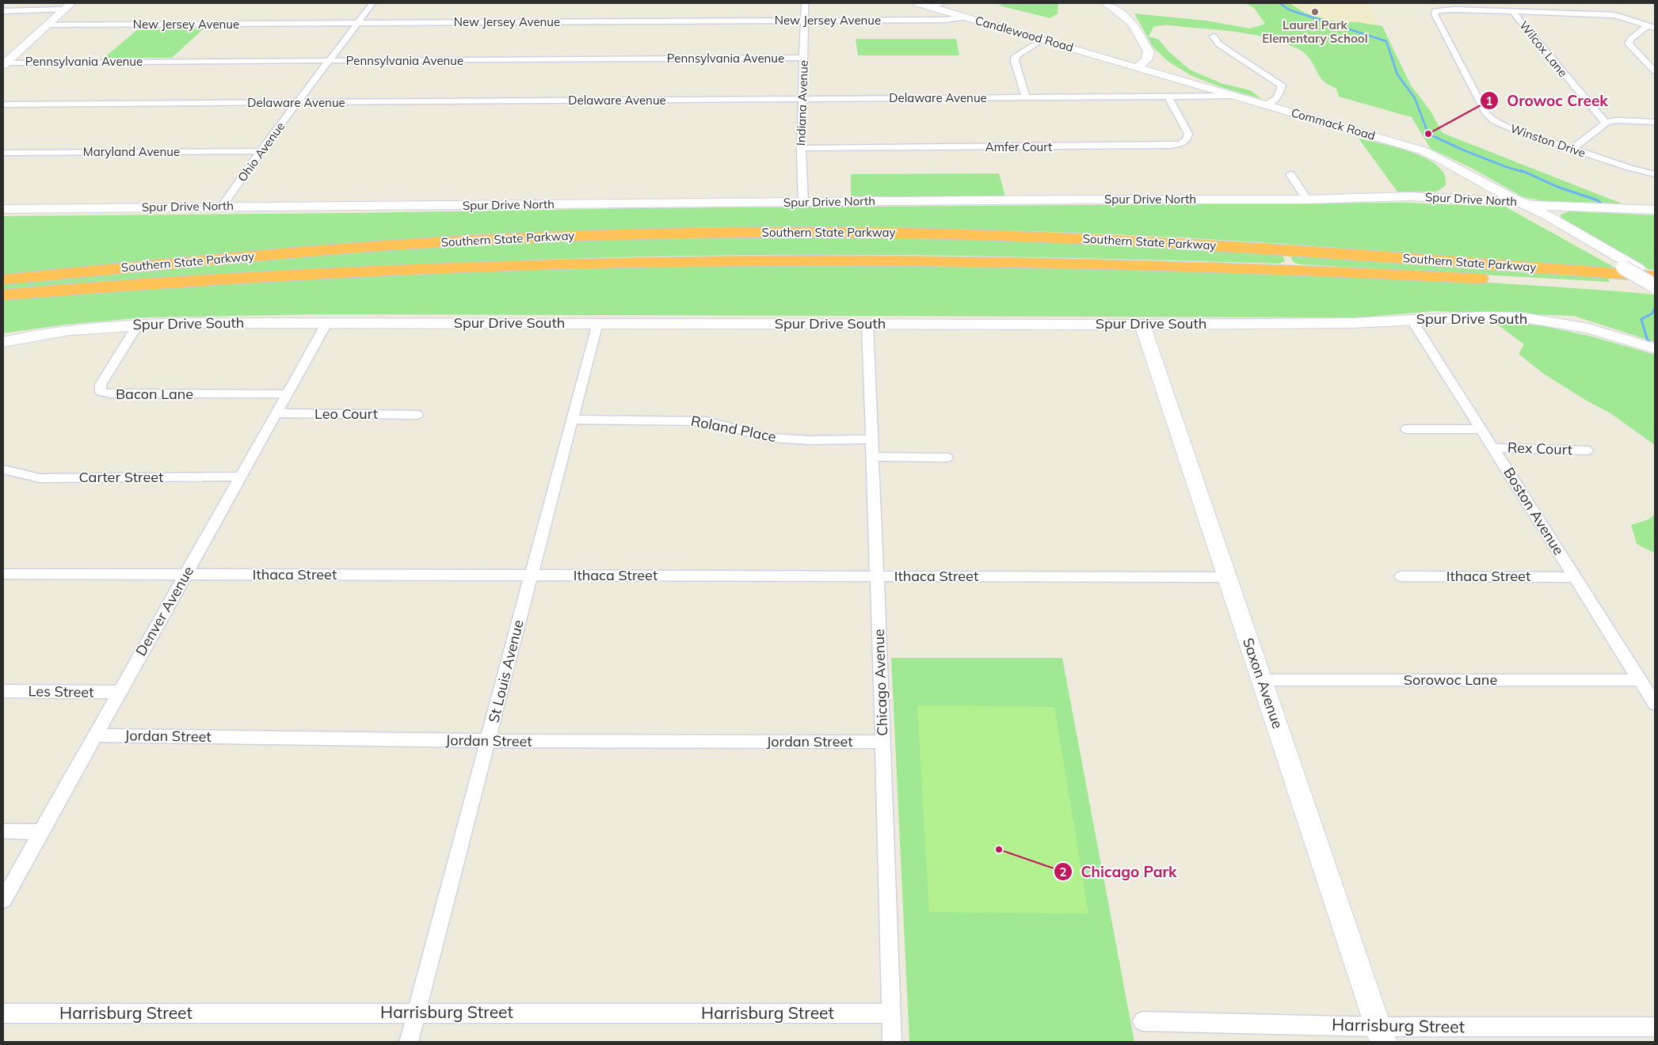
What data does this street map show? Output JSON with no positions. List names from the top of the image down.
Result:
{
  "streets": {
    "highway": ["Southern State Parkway"],
    "street": [
      "New Jersey Avenue",
      "Candlewood Road",
      "Wilcox Lane",
      "Pennsylvania Avenue",
      "Delaware Avenue",
      "Indiana Avenue",
      "Commack Road",
      "Winston Drive",
      "Amfer Court",
      "Maryland Avenue",
      "Ohio Avenue",
      "Spur Drive North",
      "Spur Drive South",
      "Bacon Lane",
      "Leo Court",
      "Roland Place",
      "Rex Court",
      "Carter Street",
      "Boston Avenue",
      "Ithaca Street",
      "Denver Avenue",
      "St Louis Avenue",
      "Sorowoc Lane",
      "Chicago Avenue",
      "Saxon Avenue",
      "Les Street",
      "Jordan Street",
      "Harrisburg Street"
    ]
  },
  "crossings": [
    ["New Jersey Avenue", "Candlewood Road"],
    ["New Jersey Avenue", "Indiana Avenue"],
    ["New Jersey Avenue", "Ohio Avenue"],
    ["Candlewood Road", "Commack Road"],
    ["Wilcox Lane", "Winston Drive"],
    ["Pennsylvania Avenue", "Indiana Avenue"],
    ["Pennsylvania Avenue", "Ohio Avenue"],
    ["Delaware Avenue", "Indiana Avenue"],
    ["Delaware Avenue", "Commack Road"],
    ["Delaware Avenue", "Amfer Court"],
    ["Delaware Avenue", "Ohio Avenue"],
    ["Indiana Avenue", "Amfer Court"],
    ["Indiana Avenue", "Spur Drive North"],
    ["Commack Road", "Spur Drive North"],
    ["Commack Road", "Southern State Parkway"],
    ["Maryland Avenue", "Ohio Avenue"],
    ["Ohio Avenue", "Spur Drive North"],
    ["Spur Drive South", "Bacon Lane"],
    ["Spur Drive South", "Boston Avenue"],
    ["Spur Drive South", "Denver Avenue"],
    ["Spur Drive South", "St Louis Avenue"],
    ["Spur Drive South", "Chicago Avenue"],
    ["Spur Drive South", "Saxon Avenue"],
    ["Bacon Lane", "Denver Avenue"],
    ["Leo Court", "Denver Avenue"],
    ["Roland Place", "St Louis Avenue"],
    ["Roland Place", "Chicago Avenue"],
    ["Rex Court", "Boston Avenue"],
    ["Carter Street", "Denver Avenue"],
    ["Boston Avenue", "Ithaca Street"],
    ["Boston Avenue", "Sorowoc Lane"],
    ["Ithaca Street", "Denver Avenue"],
    ["Ithaca Street", "St Louis Avenue"],
    ["Ithaca Street", "Chicago Avenue"],
    ["Ithaca Street", "Saxon Avenue"],
    ["Denver Avenue", "Les Street"],
    ["Denver Avenue", "Jordan Street"],
    ["St Louis Avenue", "Jordan Street"],
    ["St Louis Avenue", "Harrisburg Street"],
    ["Sorowoc Lane", "Saxon Avenue"],
    ["Chicago Avenue", "Jordan Street"],
    ["Chicago Avenue", "Harrisburg Street"],
    ["Saxon Avenue", "Harrisburg Street"]
  ],
  "places": ["Laurel Park Elementary School", "Orowoc Creek", "Chicago Park"]
}
